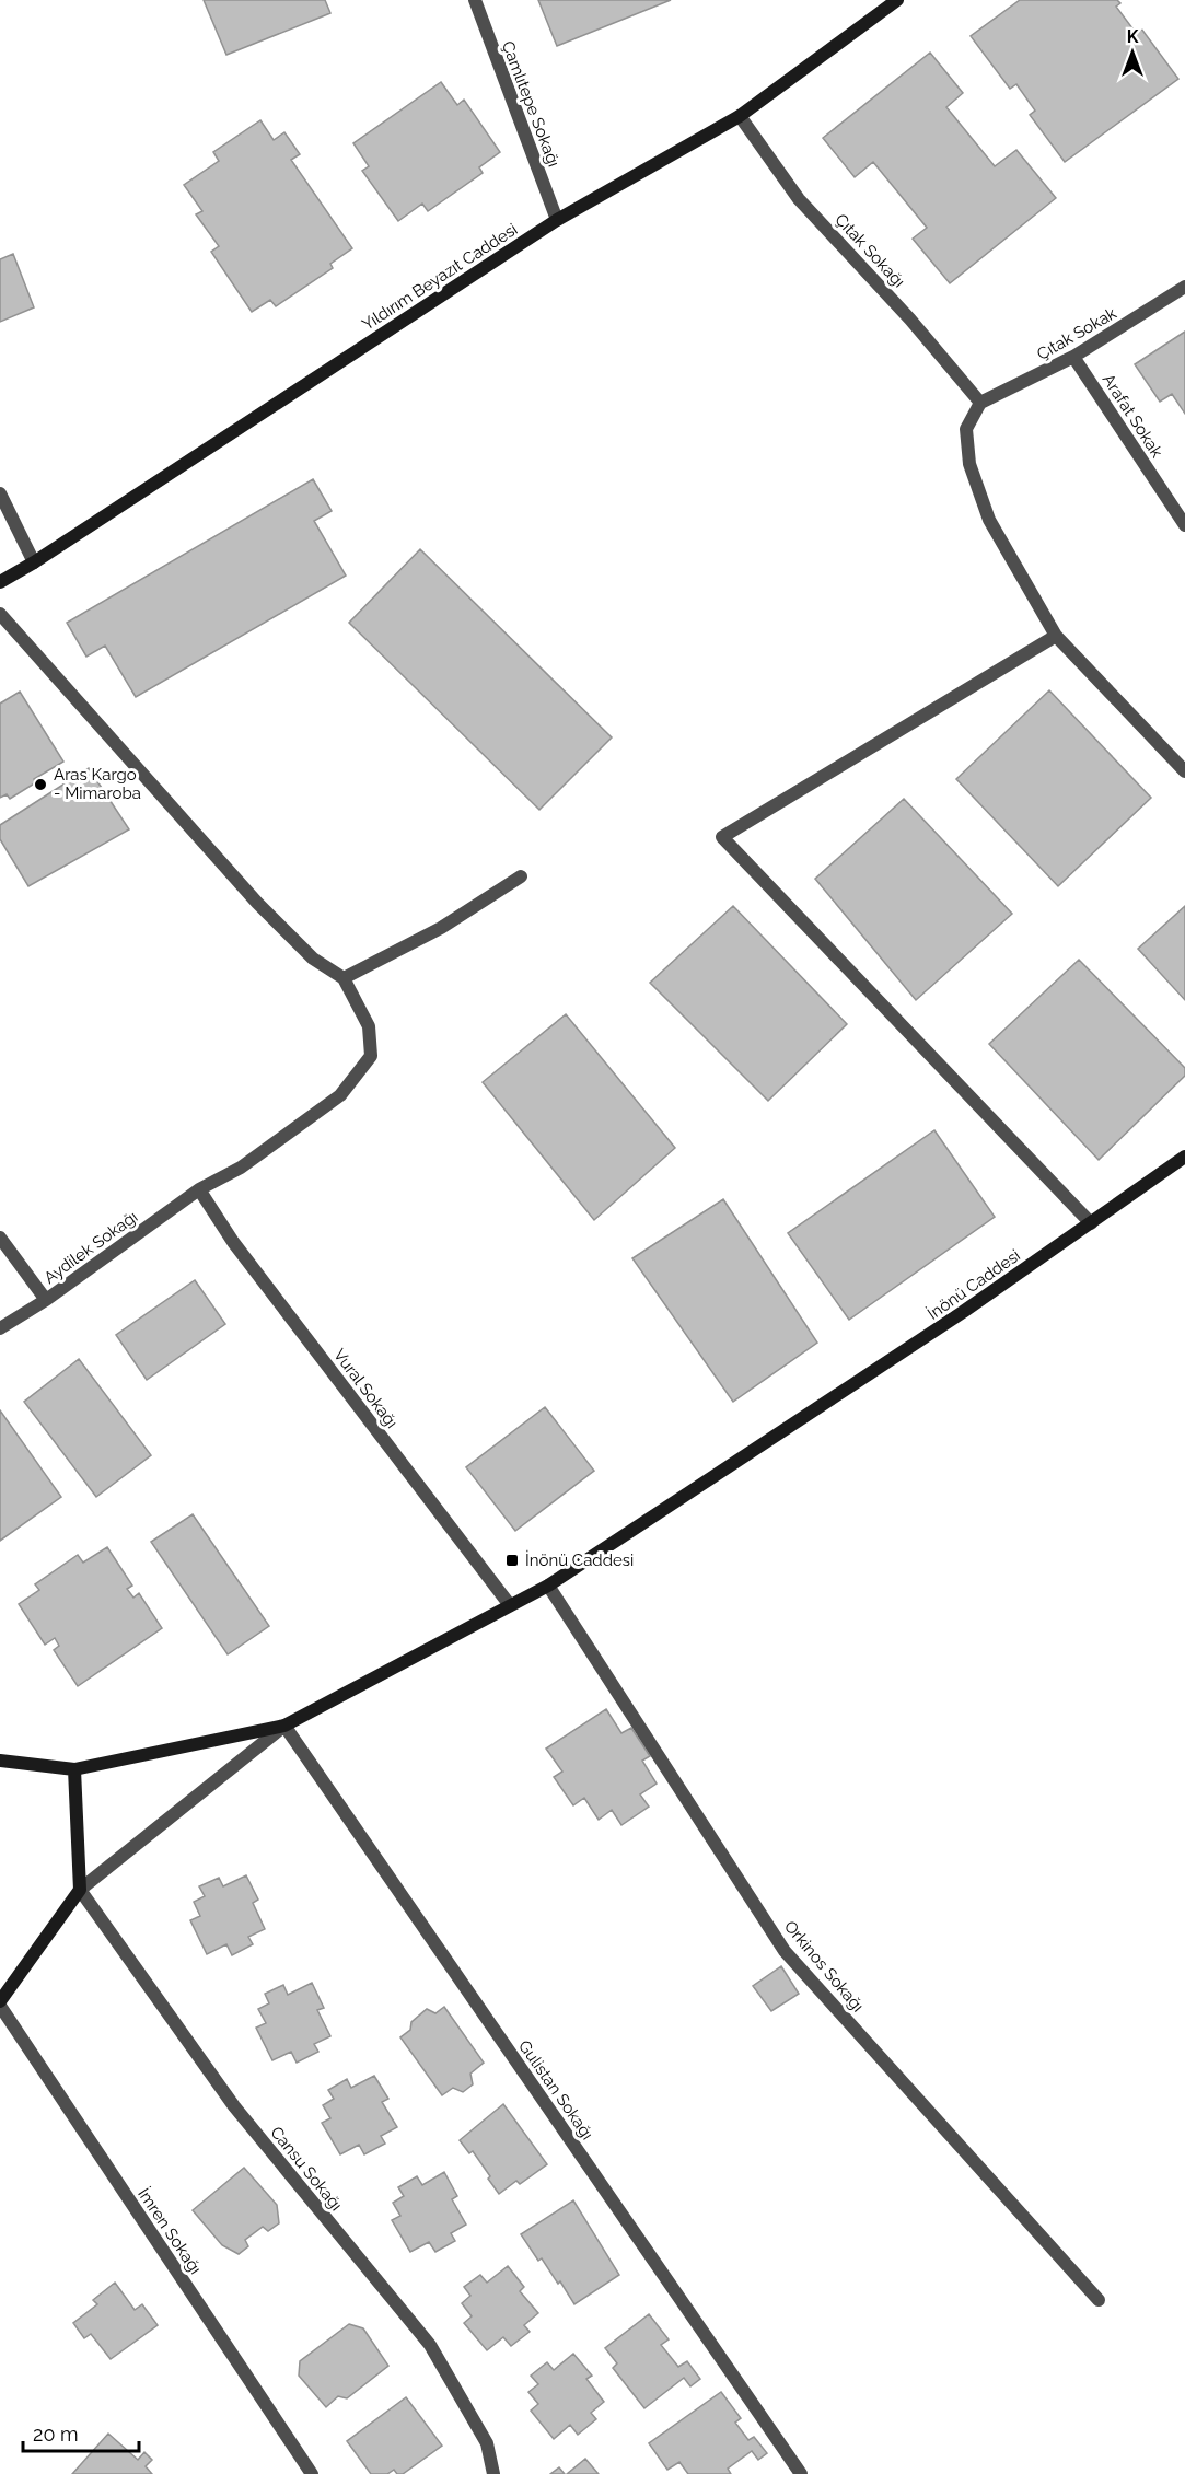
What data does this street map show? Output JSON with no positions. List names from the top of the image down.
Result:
{
  "streets": {
    "main road": ["Yıldırım Beyazıt Caddesi", "İnönü Caddesi"],
    "street": [
      "Çamlıtepe Sokağı",
      "Çıtak Sokağı",
      "Çıtak Sokak",
      "Arafat Sokak",
      "Aydilek Sokağı",
      "Vural Sokağı",
      "Orkinos Sokağı",
      "Gulistan Sokağı",
      "Cansu Sokağı",
      "İmren Sokağı"
    ]
  },
  "crossings": [
    ["Çamlıtepe Sokağı", "Yıldırım Beyazıt Caddesi"],
    ["Çıtak Sokağı", "Yıldırım Beyazıt Caddesi"],
    ["Çıtak Sokağı", "Çıtak Sokak"],
    ["Çıtak Sokak", "Arafat Sokak"],
    ["Aydilek Sokağı", "Vural Sokağı"],
    ["İnönü Caddesi", "Vural Sokağı"],
    ["İnönü Caddesi", "Orkinos Sokağı"],
    ["İnönü Caddesi", "Gulistan Sokağı"]
  ],
  "places": {
    "other": ["Aras Kargo - Mimaroba"],
    "transit": ["İnönü Caddesi"]
  },
  "scale_bar": "20 m",
  "north": "top"
}
